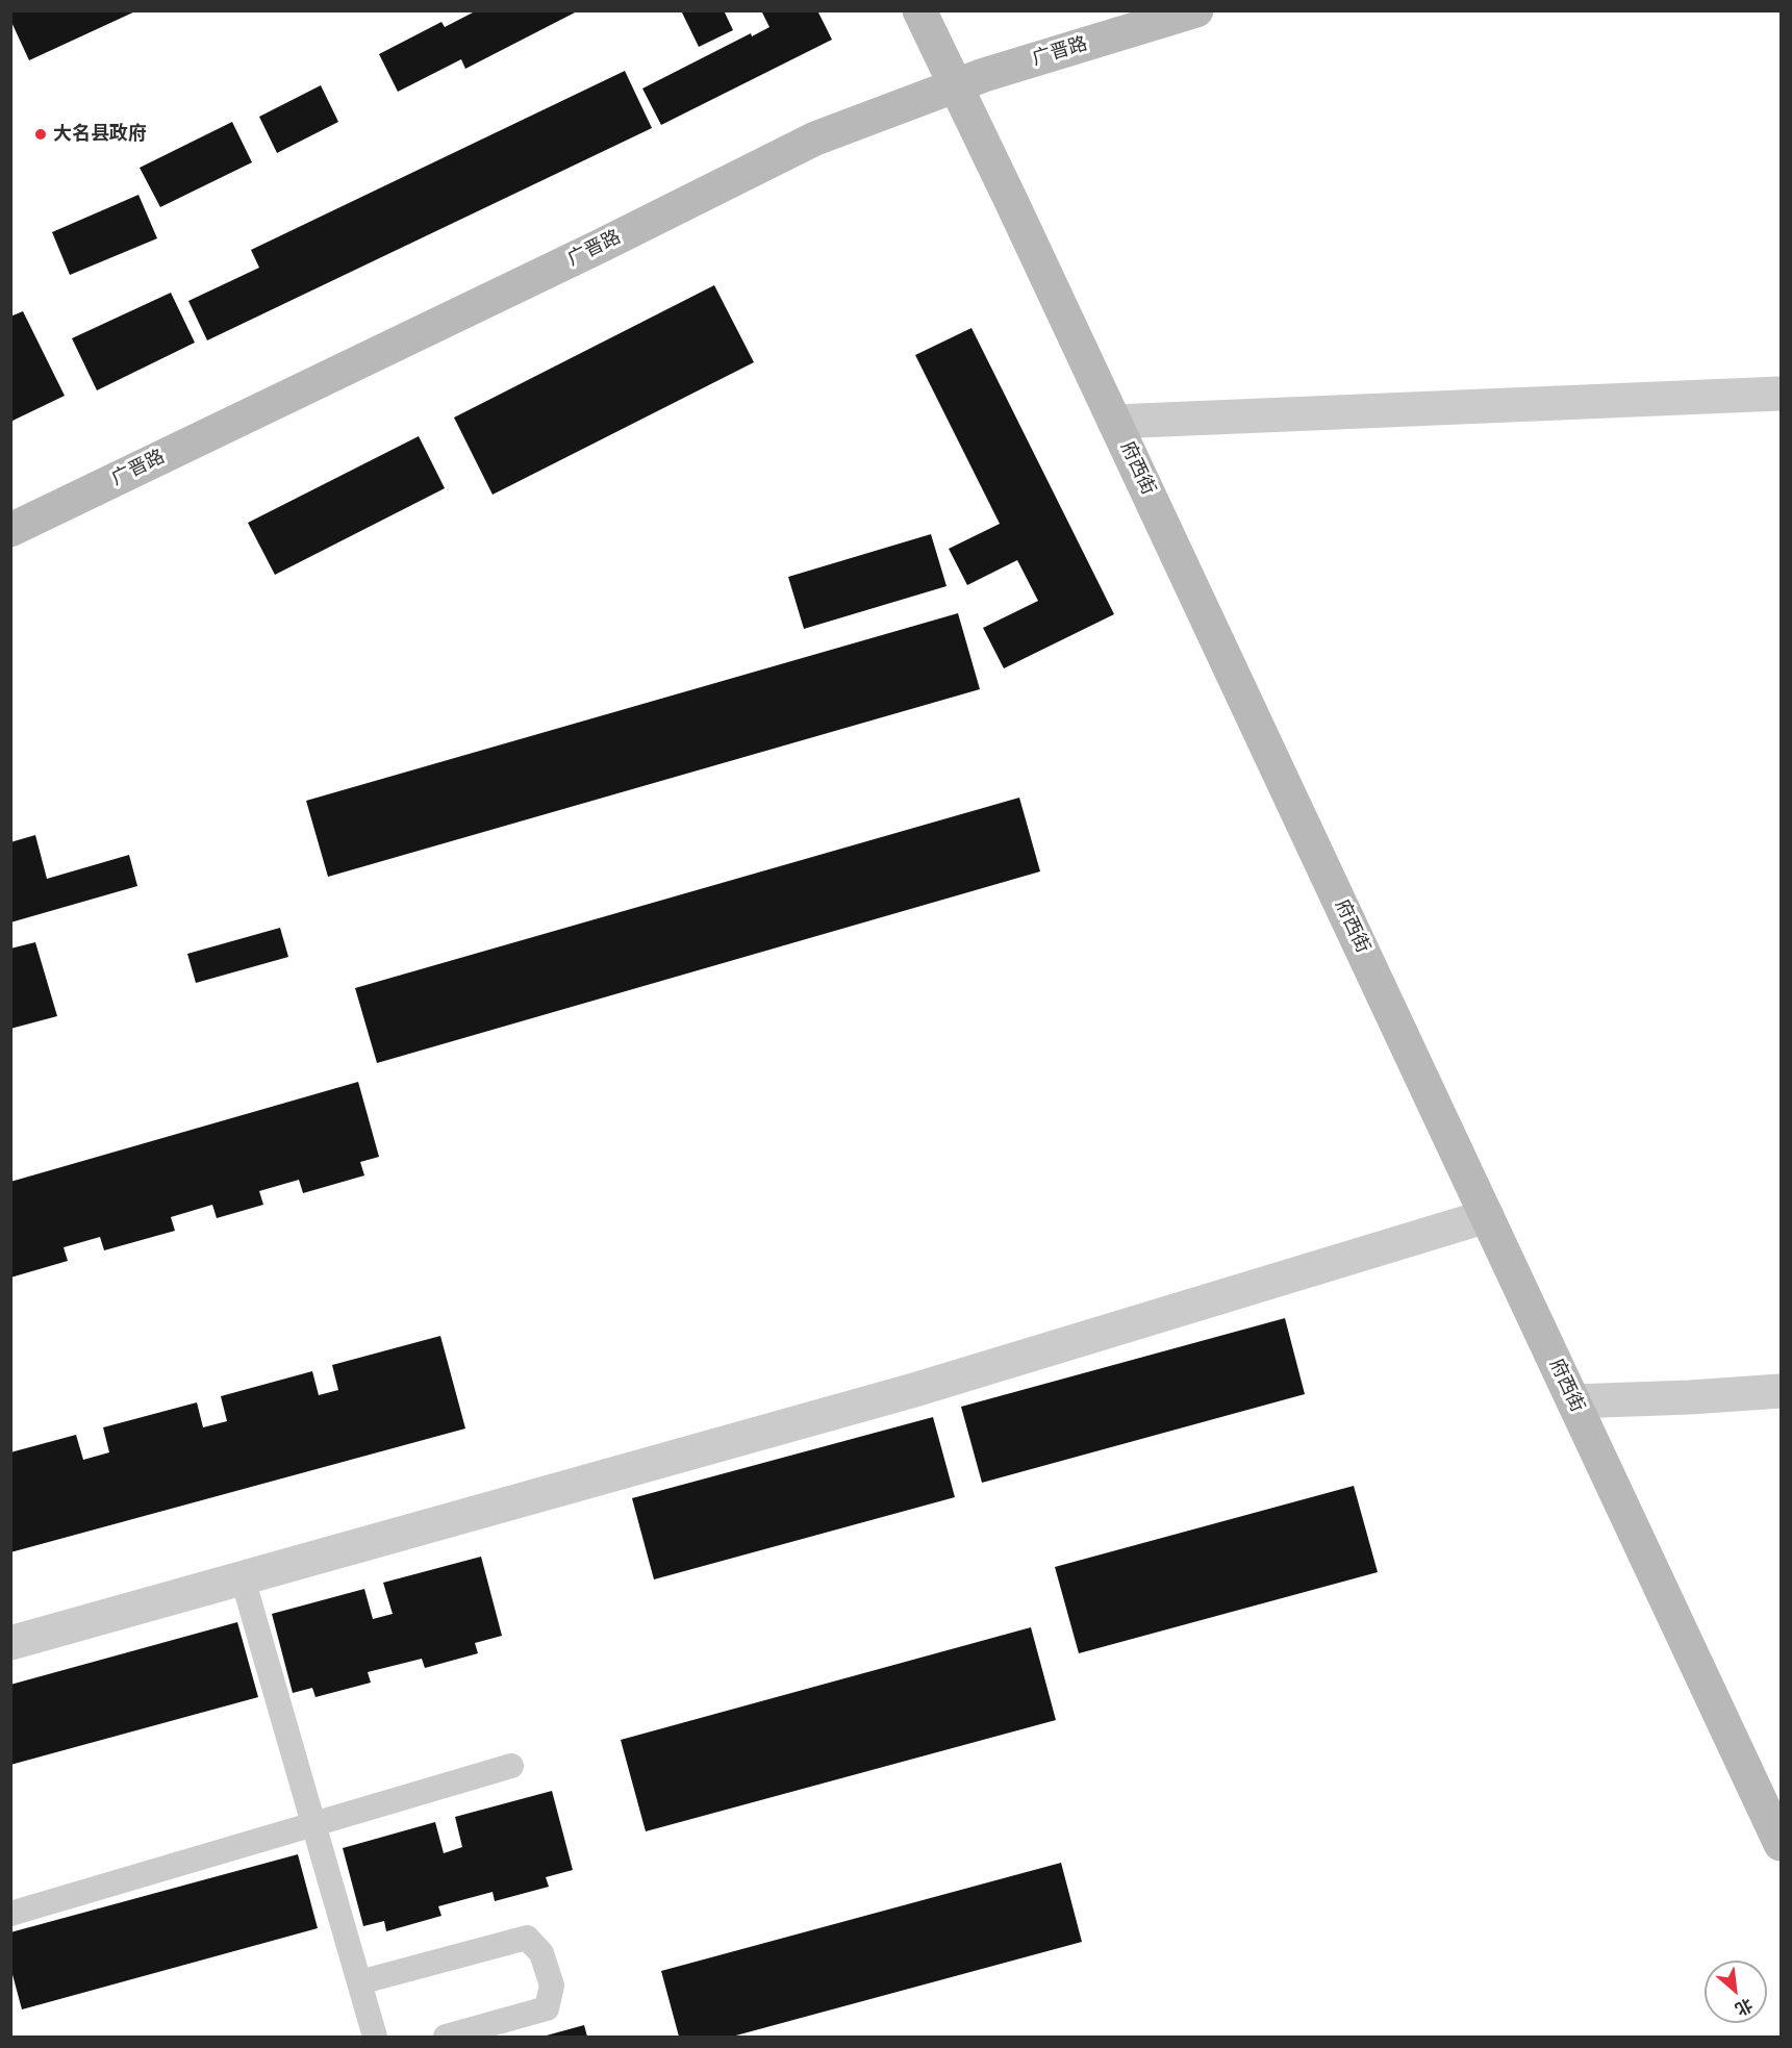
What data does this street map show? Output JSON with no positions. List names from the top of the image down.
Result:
{
  "streets": {
    "street": ["广晋路", "府西街"]
  },
  "crossings": [
    ["广晋路", "府西街"]
  ],
  "places": ["大名县政府"],
  "north": "bottom right"
}
